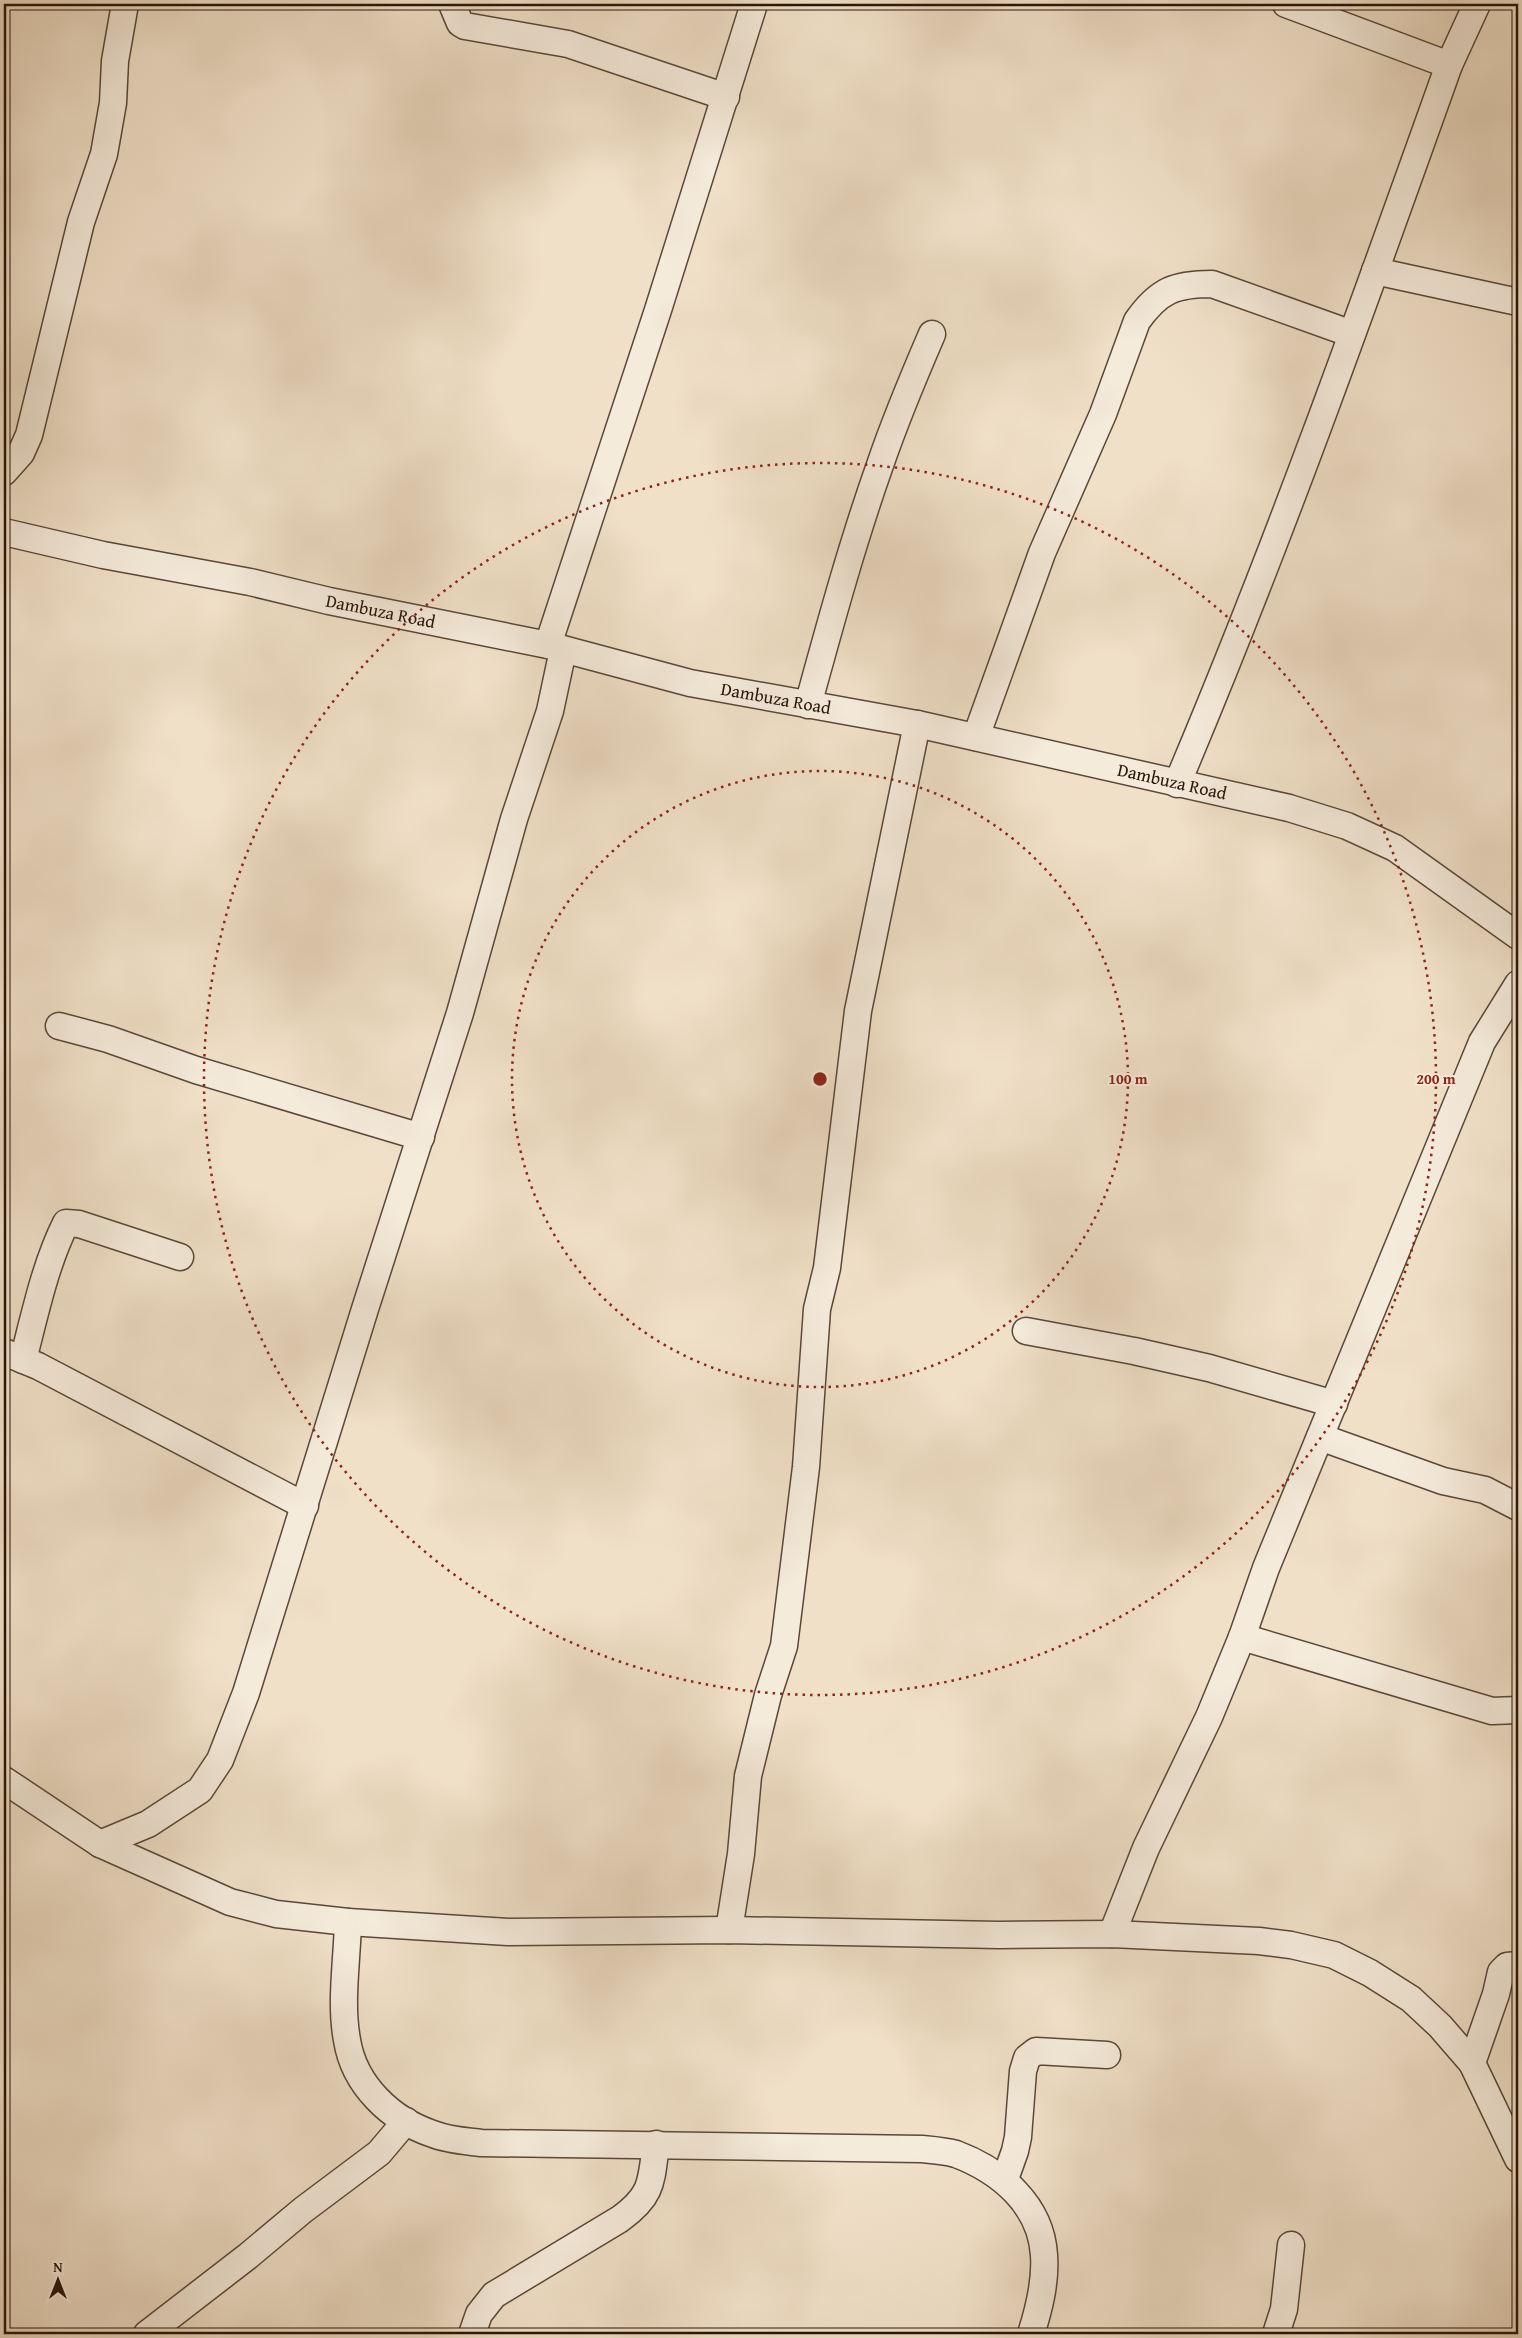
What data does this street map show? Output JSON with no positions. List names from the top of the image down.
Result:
{
  "streets": {
    "street": ["Dambuza Road"]
  },
  "north": "top",
  "rings": ["100 m", "200 m"]
}
